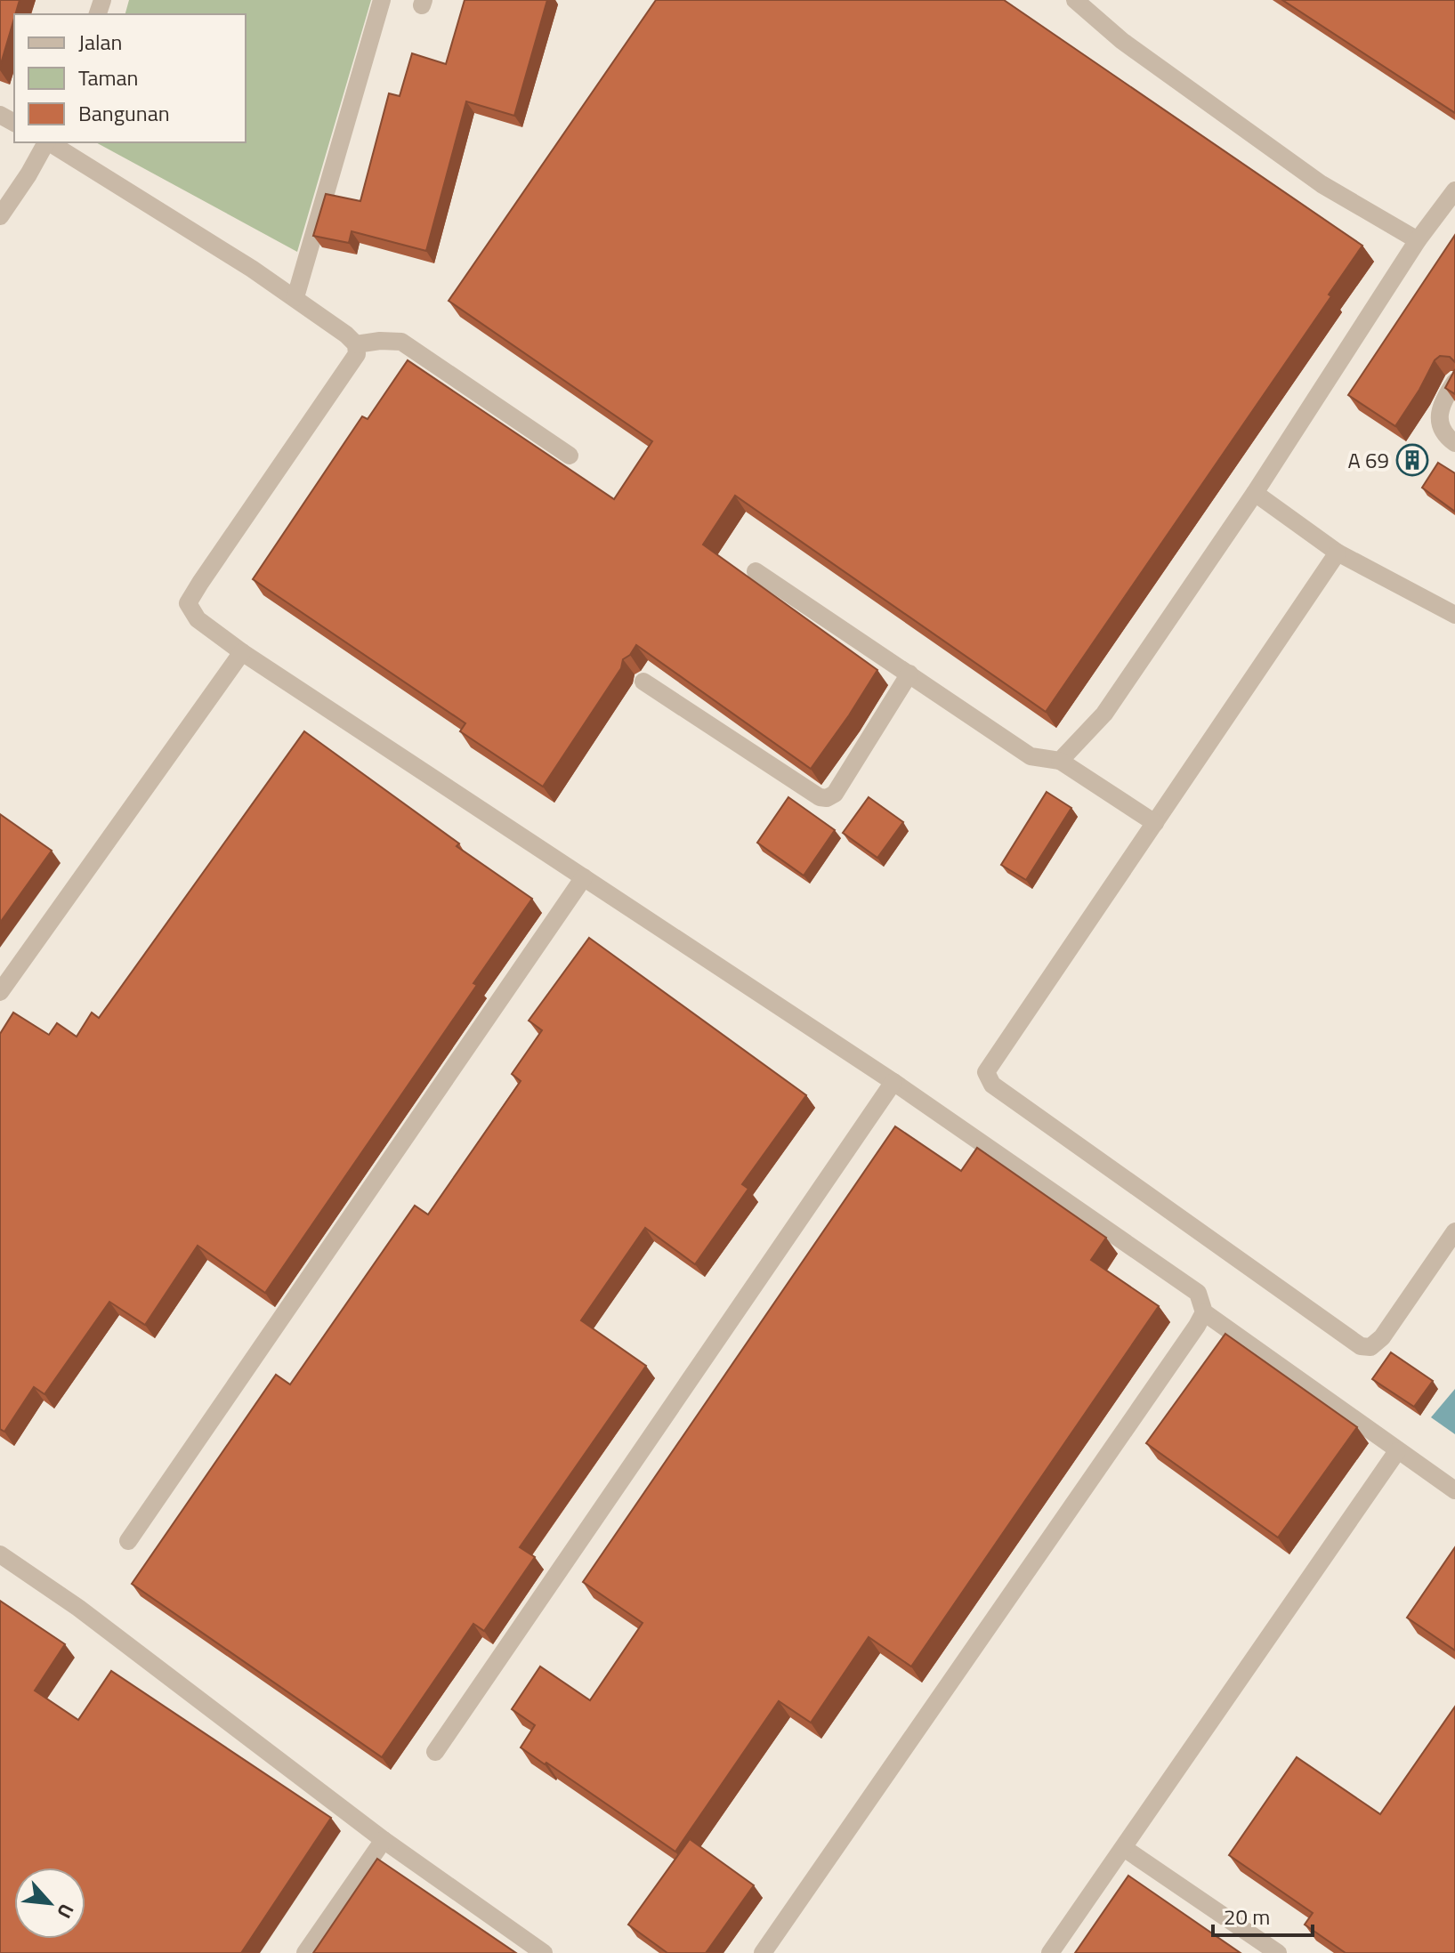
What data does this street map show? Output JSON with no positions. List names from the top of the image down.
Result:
{
  "places": {
    "building": ["A 69"]
  },
  "legend": ["Jalan", "Taman", "Bangunan"],
  "scale_bar": "20 m",
  "north": "bottom right"
}
